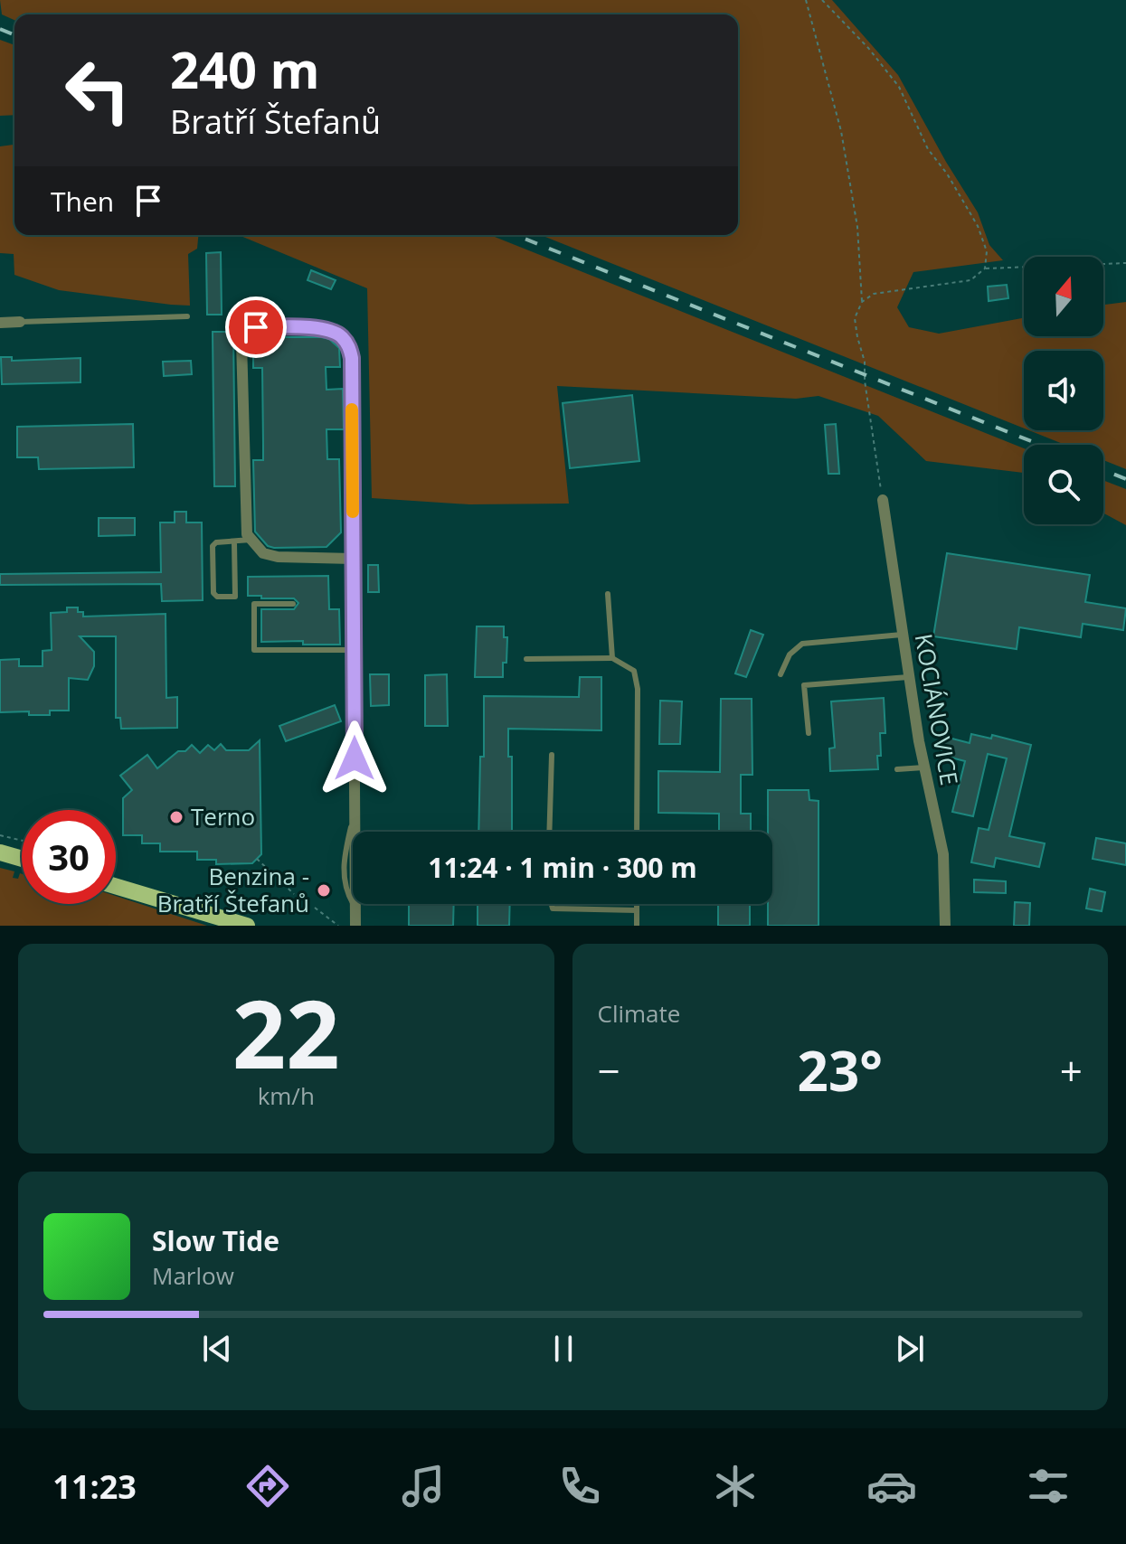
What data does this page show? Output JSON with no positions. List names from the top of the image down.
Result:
{
  "streets": {
    "street": ["KOCIÁNOVICE"]
  },
  "places": ["Terno", "Benzina - Bratří Štefanů"],
  "north": "top",
  "page": {
    "turn": ["240 m", "Bratří Štefanů"],
    "then": "Then",
    "limit": "30",
    "trip": "11:24 · 1 min · 300 m",
    "tile": [
      ["22", "km/h"],
      "Climate"
    ],
    "heat": ["−", "23°", "+"],
    "song": ["Slow Tide", "Marlow"],
    "tabs": "11:23"
  }
}
